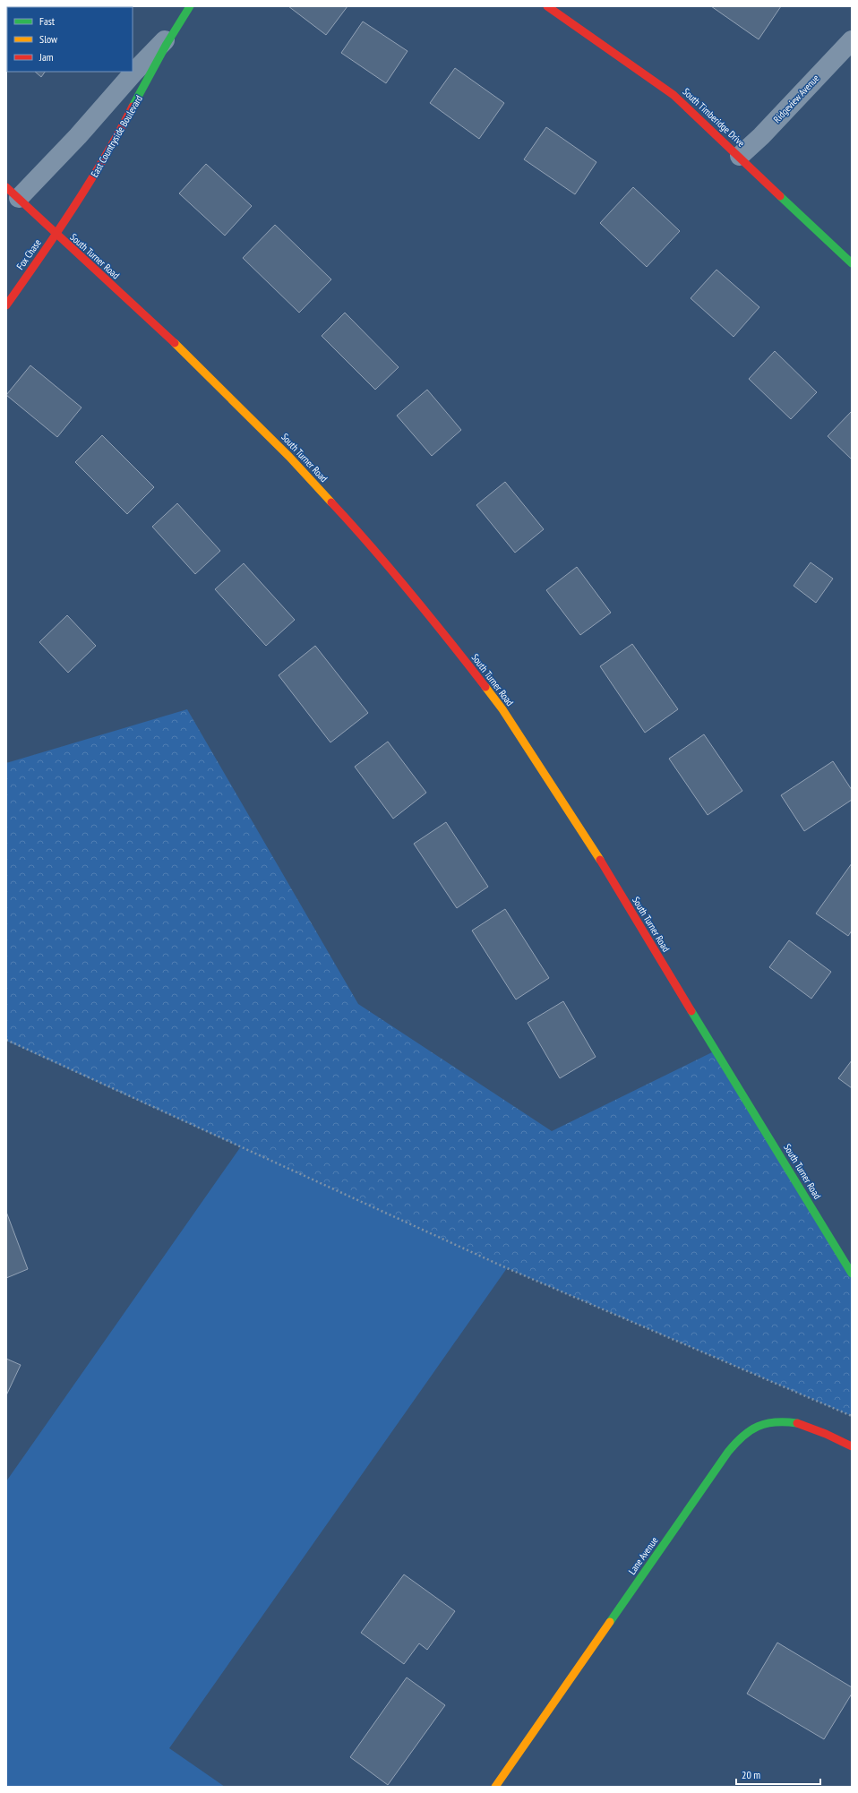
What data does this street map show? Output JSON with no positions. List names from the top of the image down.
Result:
{
  "streets": {
    "street": [
      "Ridgeview Avenue",
      "South Timberidge Drive",
      "East Countryside Boulevard",
      "Fox Chase",
      "South Turner Road",
      "Lane Avenue"
    ]
  },
  "crossings": [
    ["Ridgeview Avenue", "South Timberidge Drive"],
    ["East Countryside Boulevard", "Fox Chase"],
    ["East Countryside Boulevard", "South Turner Road"],
    ["Fox Chase", "South Turner Road"]
  ],
  "legend": ["Fast", "Slow", "Jam"],
  "scale_bar": "20 m"
}
